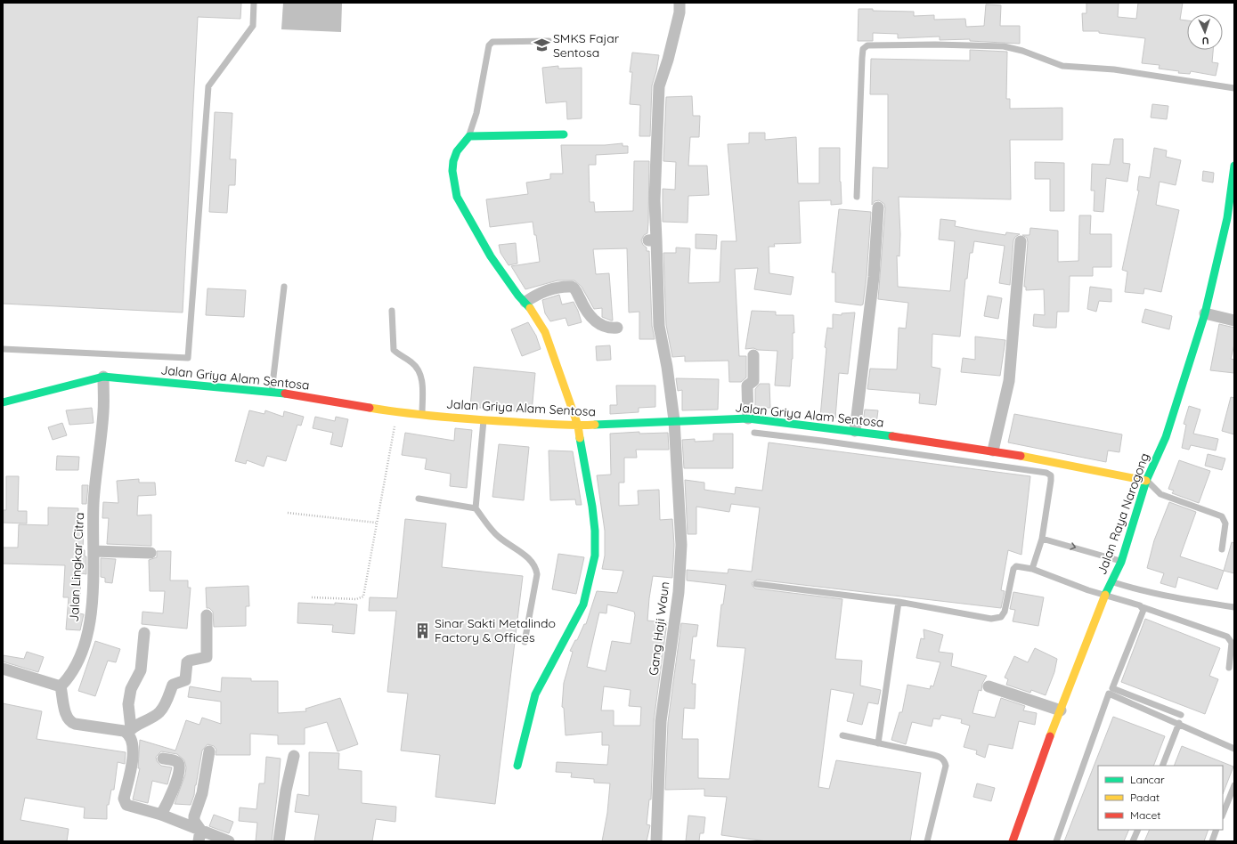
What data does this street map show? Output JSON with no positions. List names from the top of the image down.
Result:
{
  "streets": {
    "street": [
      "Jalan Griya Alam Sentosa",
      "Jalan Raya Narogong",
      "Jalan Lingkar Citra",
      "Gang Haji Waun"
    ]
  },
  "crossings": [
    ["Jalan Griya Alam Sentosa", "Jalan Raya Narogong"],
    ["Jalan Griya Alam Sentosa", "Jalan Lingkar Citra"],
    ["Jalan Griya Alam Sentosa", "Gang Haji Waun"]
  ],
  "places": {
    "school or university": ["SMKS Fajar Sentosa"],
    "building": ["Sinar Sakti Metalindo Factory & Offices"]
  },
  "legend": ["Lancar", "Padat", "Macet"],
  "north": "bottom"
}
